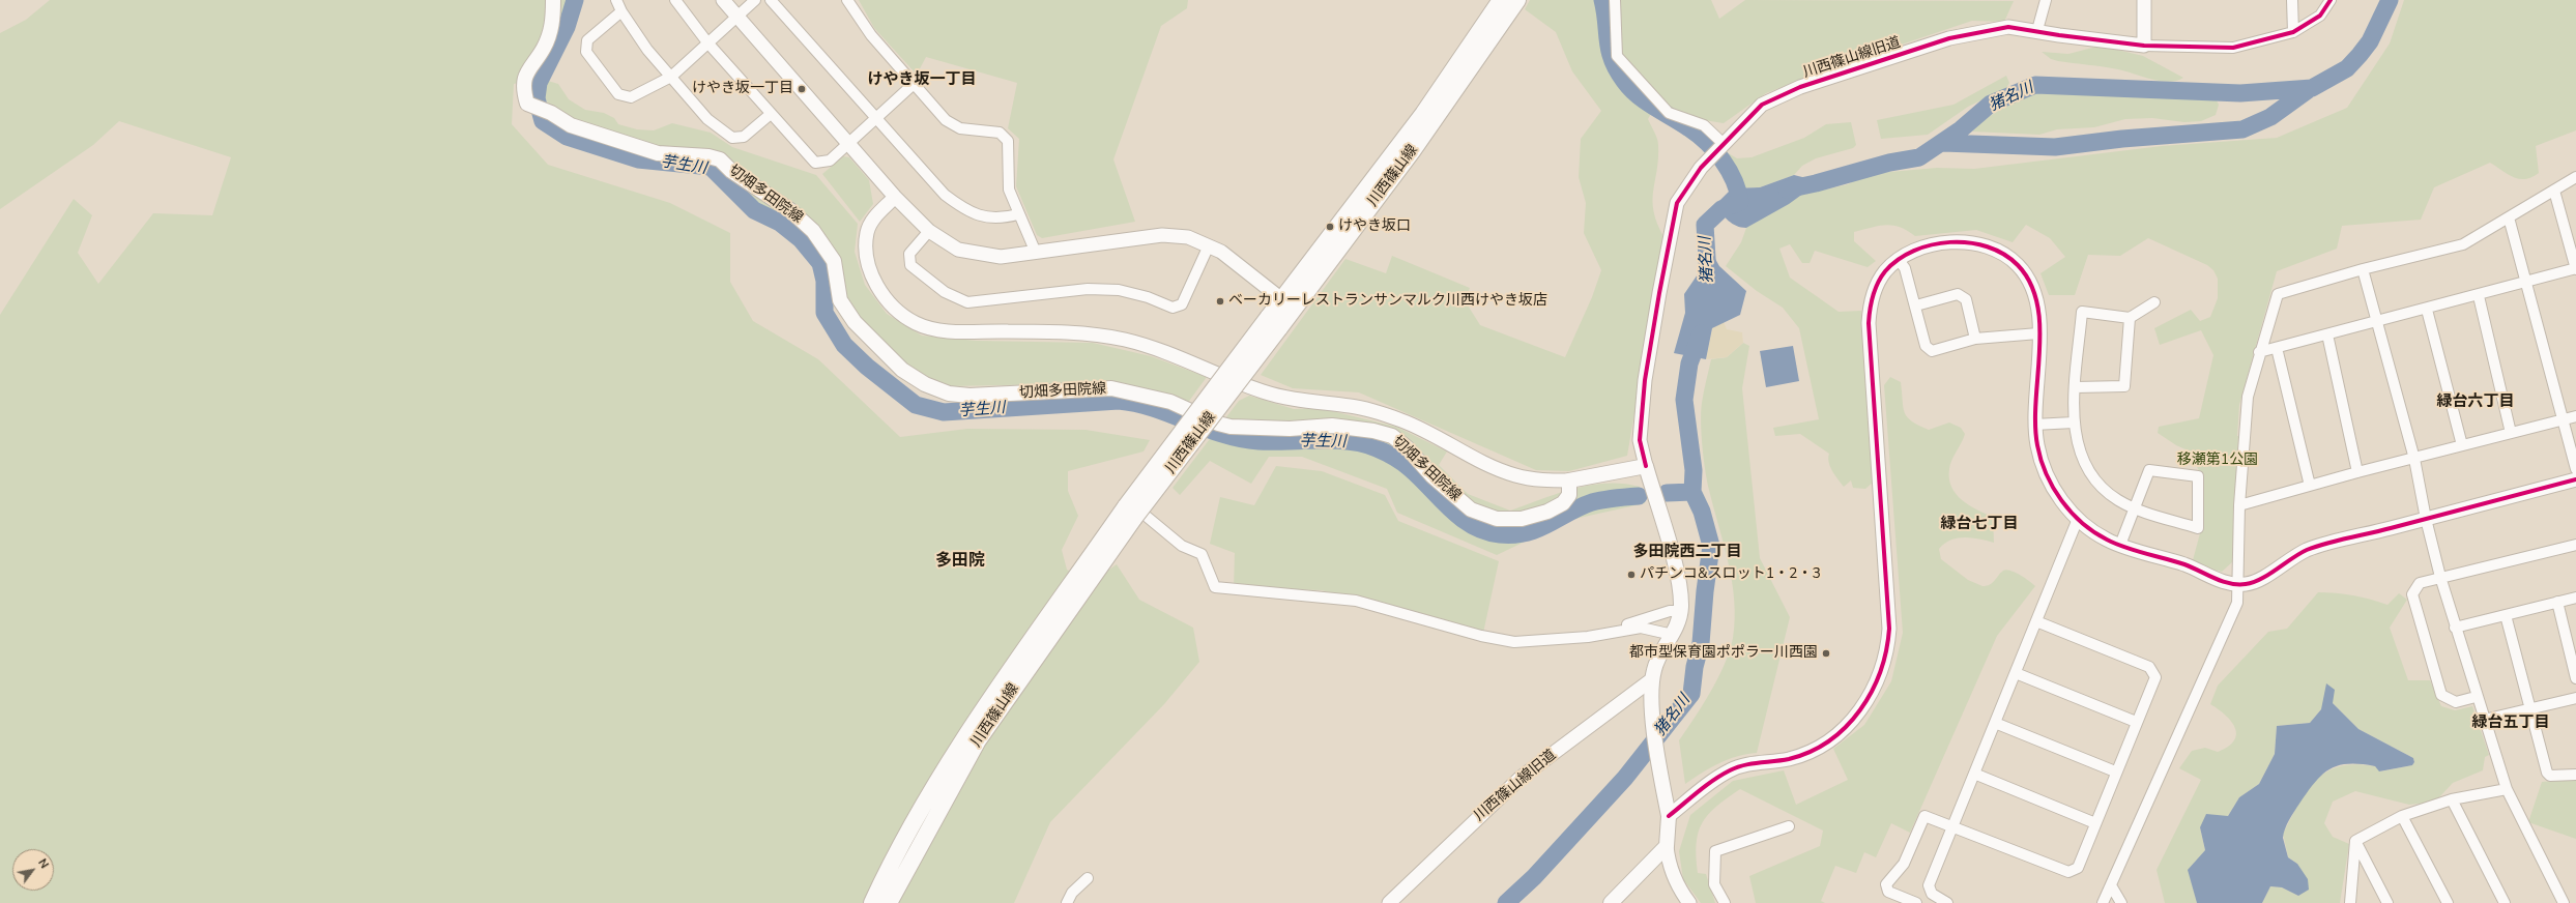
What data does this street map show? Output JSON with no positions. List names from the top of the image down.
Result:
{
  "streets": {
    "main road": ["川西篠山線", "切畑多田院線"],
    "street": ["川西篠山線旧道"]
  },
  "districts": [
    "けやき坂一丁目",
    "緑台六丁目",
    "緑台七丁目",
    "多田院西二丁目",
    "多田院",
    "緑台五丁目"
  ],
  "water": ["猪名川", "芋生川"],
  "parks": ["移瀬第1公園"],
  "places": [
    "けやき坂一丁目",
    "けやき坂口",
    "ベーカリーレストランサンマルク川西けやき坂店",
    "パチンコ&スロット1・2・3",
    "都市型保育園ポポラー川西園"
  ],
  "north": "top right"
}
